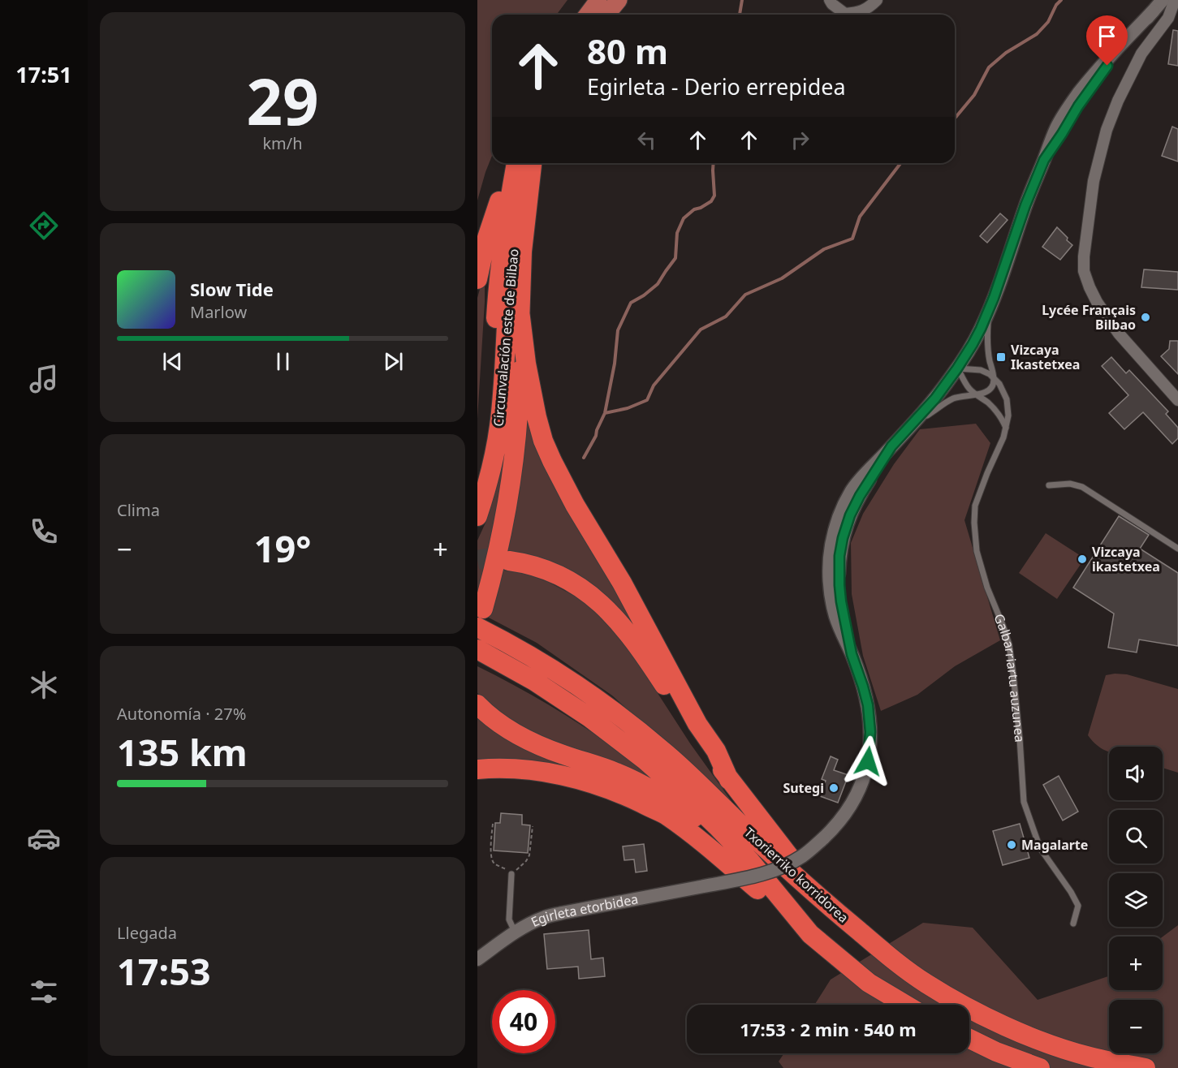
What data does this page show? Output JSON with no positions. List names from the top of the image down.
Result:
{
  "streets": {
    "highway": ["Circunvalación este de Bilbao", "Txorierriko korridorea"],
    "street": ["Egirleta etorbidea"],
    "lane": ["Galbarriartu auzunea"]
  },
  "places": {
    "other": [
      "Lycée Français Bilbao",
      "Vizcaya ikastetxea",
      "Sutegi",
      "Magalarte"
    ],
    "transit": ["Vizcaya Ikastetxea"]
  },
  "page": {
    "tabs": "17:51",
    "tile": [
      ["29", "km/h"],
      "Clima",
      ["Autonomía · 27%", "135 km"],
      ["Llegada", "17:53"]
    ],
    "turn": ["80 m", "Egirleta - Derio errepidea"],
    "song": ["Slow Tide", "Marlow"],
    "heat": ["−", "19°", "+"],
    "map_buttons": ["+", "−"],
    "limit": "40",
    "trip": "17:53 · 2 min · 540 m"
  }
}
